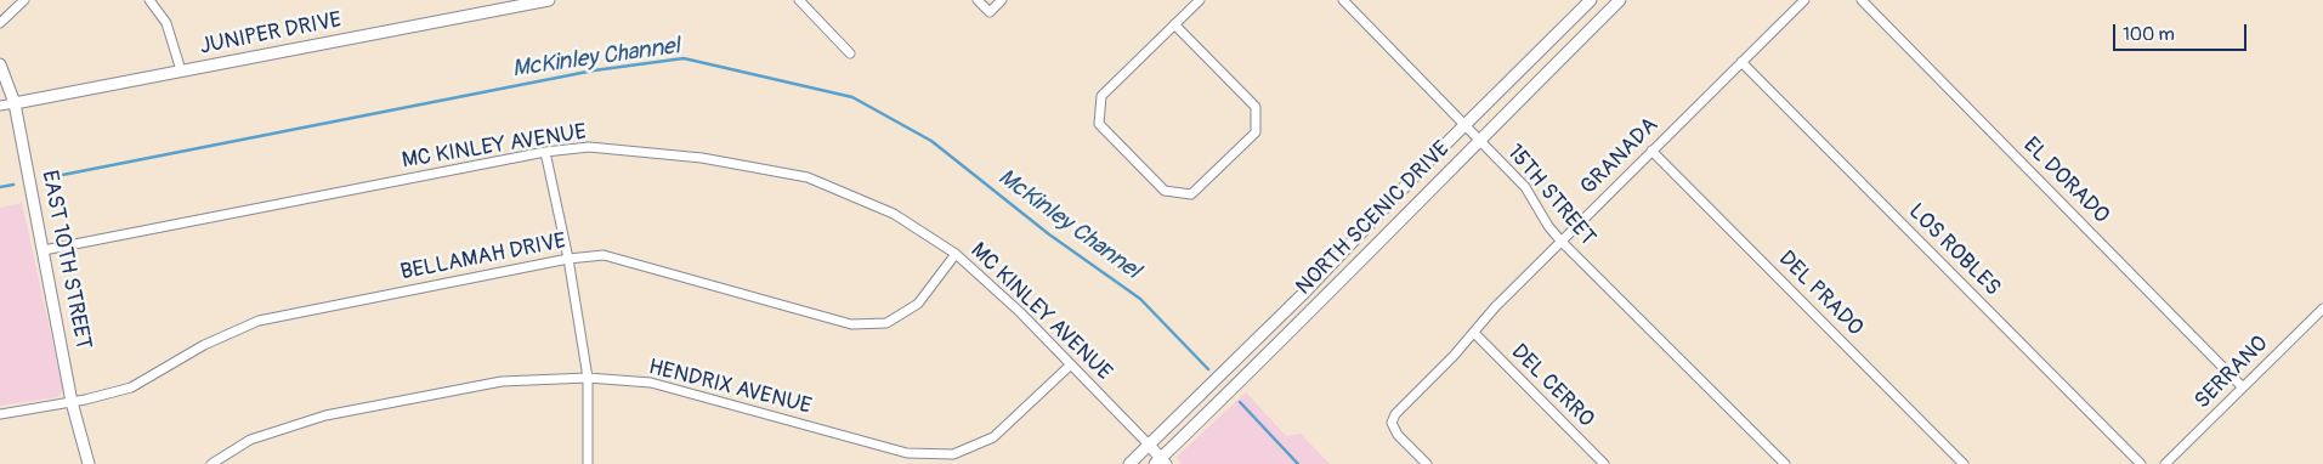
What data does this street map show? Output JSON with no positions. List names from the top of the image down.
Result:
{
  "streets": {
    "main road": ["JUNIPER DRIVE", "NORTH SCENIC DRIVE", "EAST 10TH STREET"],
    "street": [
      "MC KINLEY AVENUE",
      "GRANADA",
      "EL DORADO",
      "15TH STREET",
      "LOS ROBLES",
      "BELLAMAH DRIVE",
      "DEL PRADO",
      "SERRANO",
      "DEL CERRO",
      "HENDRIX AVENUE"
    ]
  },
  "crossings": [
    ["JUNIPER DRIVE", "EAST 10TH STREET"],
    ["MC KINLEY AVENUE", "NORTH SCENIC DRIVE"],
    ["MC KINLEY AVENUE", "BELLAMAH DRIVE"],
    ["MC KINLEY AVENUE", "EAST 10TH STREET"],
    ["MC KINLEY AVENUE", "HENDRIX AVENUE"],
    ["GRANADA", "15TH STREET"],
    ["GRANADA", "LOS ROBLES"],
    ["GRANADA", "DEL PRADO"],
    ["GRANADA", "DEL CERRO"],
    ["EL DORADO", "SERRANO"],
    ["15TH STREET", "NORTH SCENIC DRIVE"],
    ["BELLAMAH DRIVE", "EAST 10TH STREET"]
  ],
  "water": ["McKinley Channel"],
  "scale_bar": "100 m"
}
